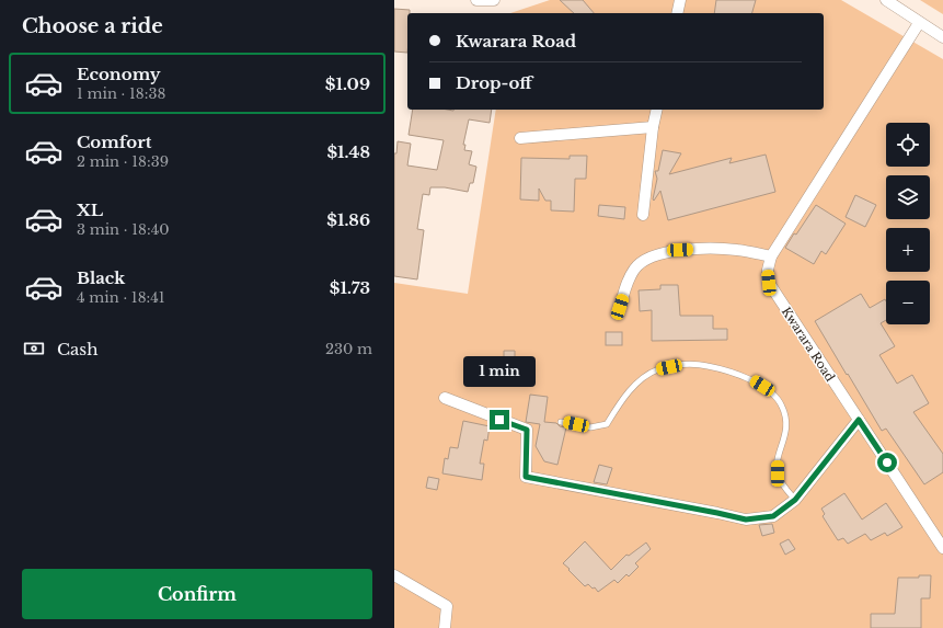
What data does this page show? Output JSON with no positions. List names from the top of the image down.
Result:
{
  "streets": {
    "street": ["Kwarara Road"]
  },
  "page": {
    "heading": "Choose a ride",
    "banner": ["Kwarara Road", "Drop-off"],
    "list": [
      {
        "name": "Economy",
        "note": "1 min · 18:38",
        "value": "$1.09"
      },
      {
        "name": "Comfort",
        "note": "2 min · 18:39",
        "value": "$1.48"
      },
      {
        "name": "XL",
        "note": "3 min · 18:40",
        "value": "$1.86"
      },
      {
        "name": "Black",
        "note": "4 min · 18:41",
        "value": "$1.73"
      }
    ],
    "map_buttons": ["+", "−"],
    "pay": ["Cash", "230 m"],
    "bubble": "1 min",
    "buttons": "Confirm"
  }
}
